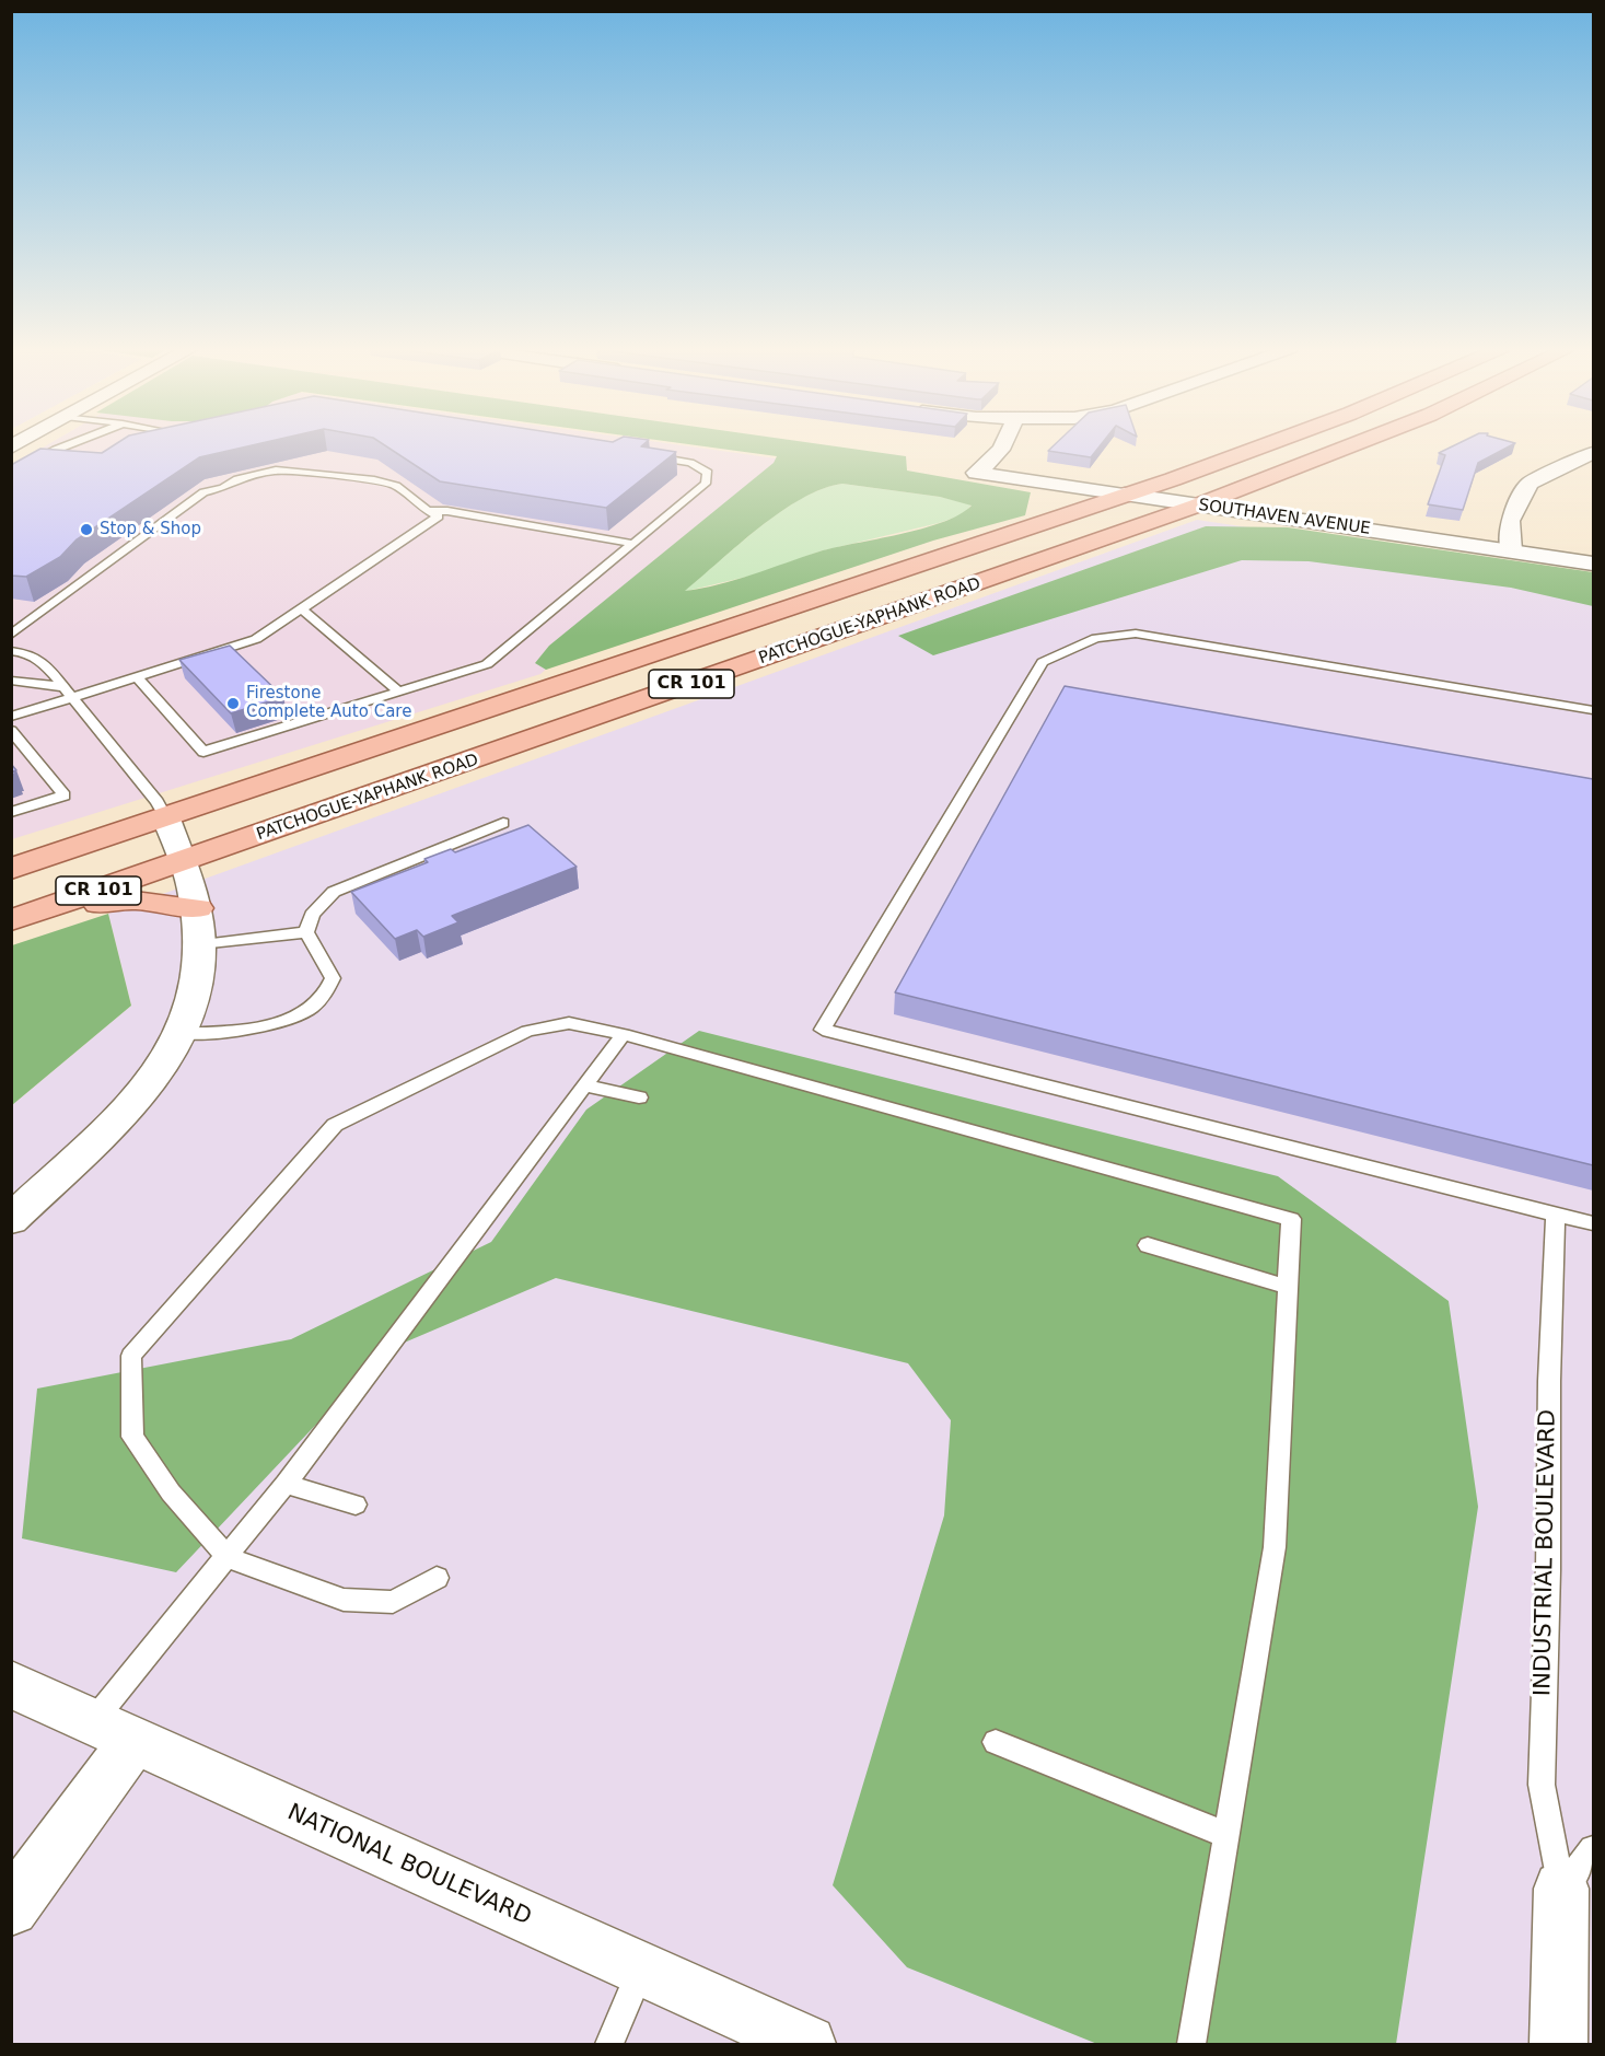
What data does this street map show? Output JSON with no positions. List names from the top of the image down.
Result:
{
  "streets": {
    "main road": ["PATCHOGUE-YAPHANK ROAD", "CR 101"],
    "street": ["SOUTHAVEN AVENUE", "INDUSTRIAL BOULEVARD", "NATIONAL BOULEVARD"]
  },
  "crossings": [
    ["SOUTHAVEN AVENUE", "PATCHOGUE-YAPHANK ROAD"]
  ],
  "places": ["Stop & Shop", "Firestone Complete Auto Care"]
}
